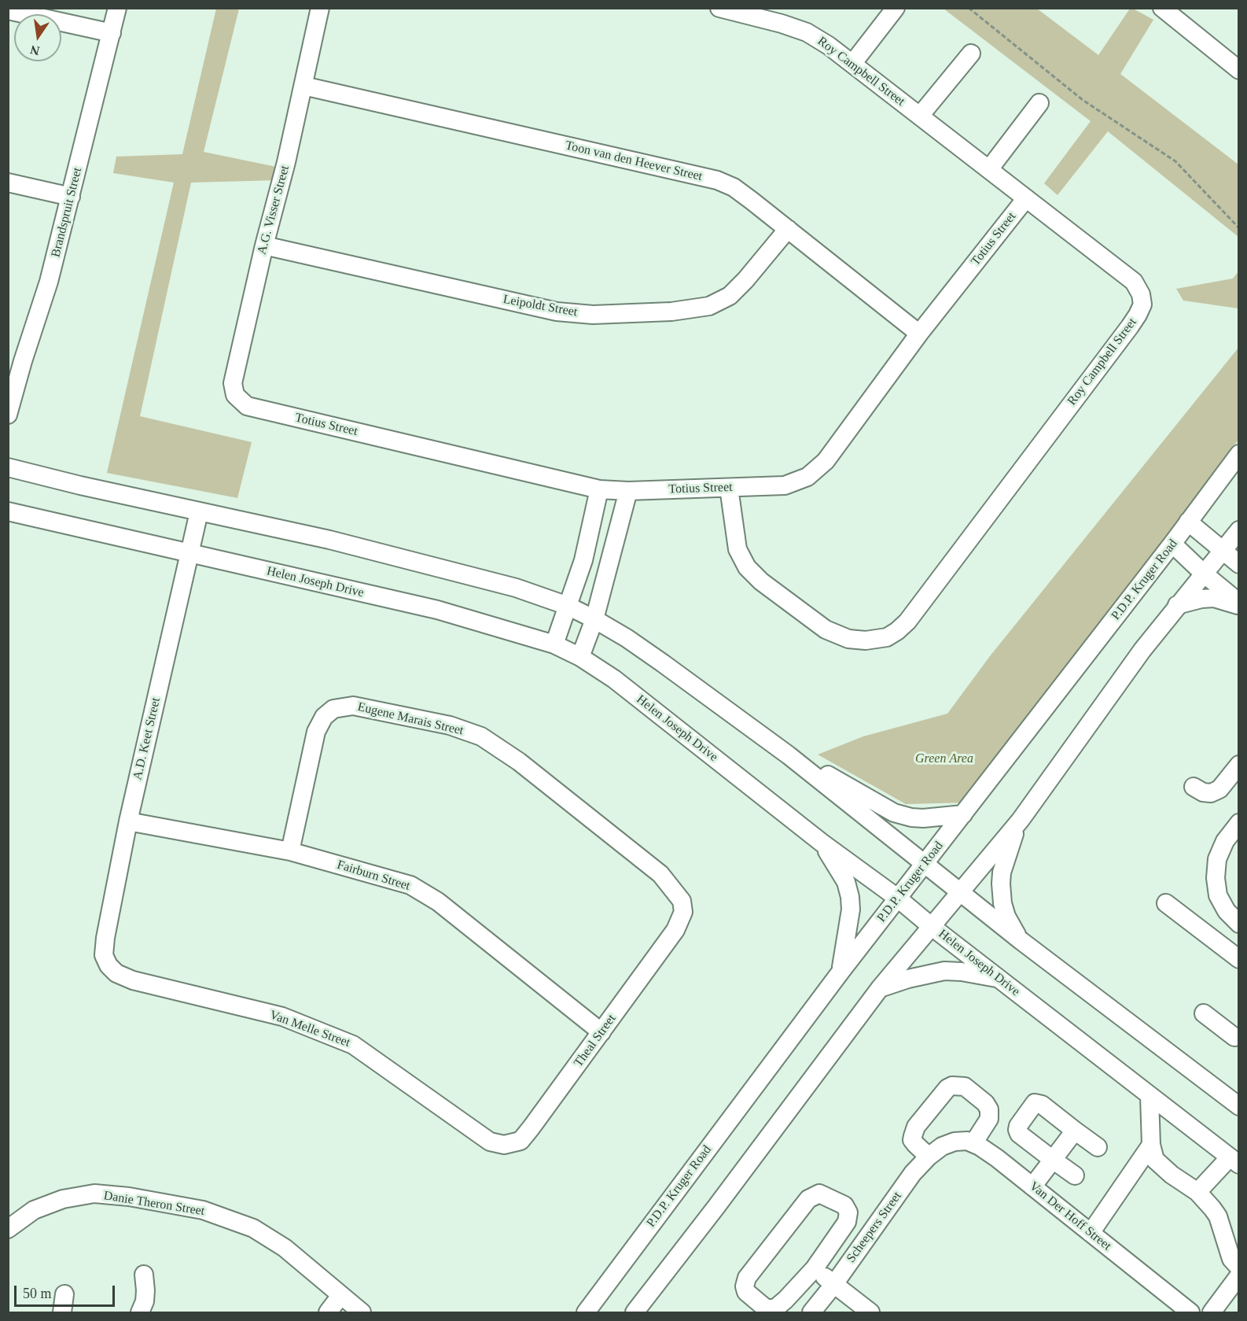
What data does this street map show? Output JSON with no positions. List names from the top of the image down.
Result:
{
  "streets": {
    "street": [
      "Roy Campbell Street",
      "Toon van den Heever Street",
      "A.G. Visser Street",
      "Brandspruit Street",
      "Totius Street",
      "Leipoldt Street",
      "P.D.P. Kruger Road",
      "Helen Joseph Drive",
      "Eugene Marais Street",
      "A.D. Keet Street",
      "Fairburn Street",
      "Van Melle Street",
      "Theal Street",
      "Danie Theron Street",
      "Van Der Hoff Street",
      "Scheepers Street"
    ]
  },
  "crossings": [
    ["Roy Campbell Street", "Totius Street"],
    ["Toon van den Heever Street", "A.G. Visser Street"],
    ["Toon van den Heever Street", "Totius Street"],
    ["Toon van den Heever Street", "Leipoldt Street"],
    ["A.G. Visser Street", "Totius Street"],
    ["A.G. Visser Street", "Leipoldt Street"],
    ["P.D.P. Kruger Road", "Helen Joseph Drive"],
    ["Helen Joseph Drive", "A.D. Keet Street"],
    ["Eugene Marais Street", "Fairburn Street"],
    ["Eugene Marais Street", "Theal Street"],
    ["A.D. Keet Street", "Fairburn Street"],
    ["A.D. Keet Street", "Van Melle Street"],
    ["Fairburn Street", "Theal Street"],
    ["Van Melle Street", "Theal Street"]
  ],
  "parks": ["Green Area"],
  "scale_bar": "50 m",
  "north": "bottom"
}
